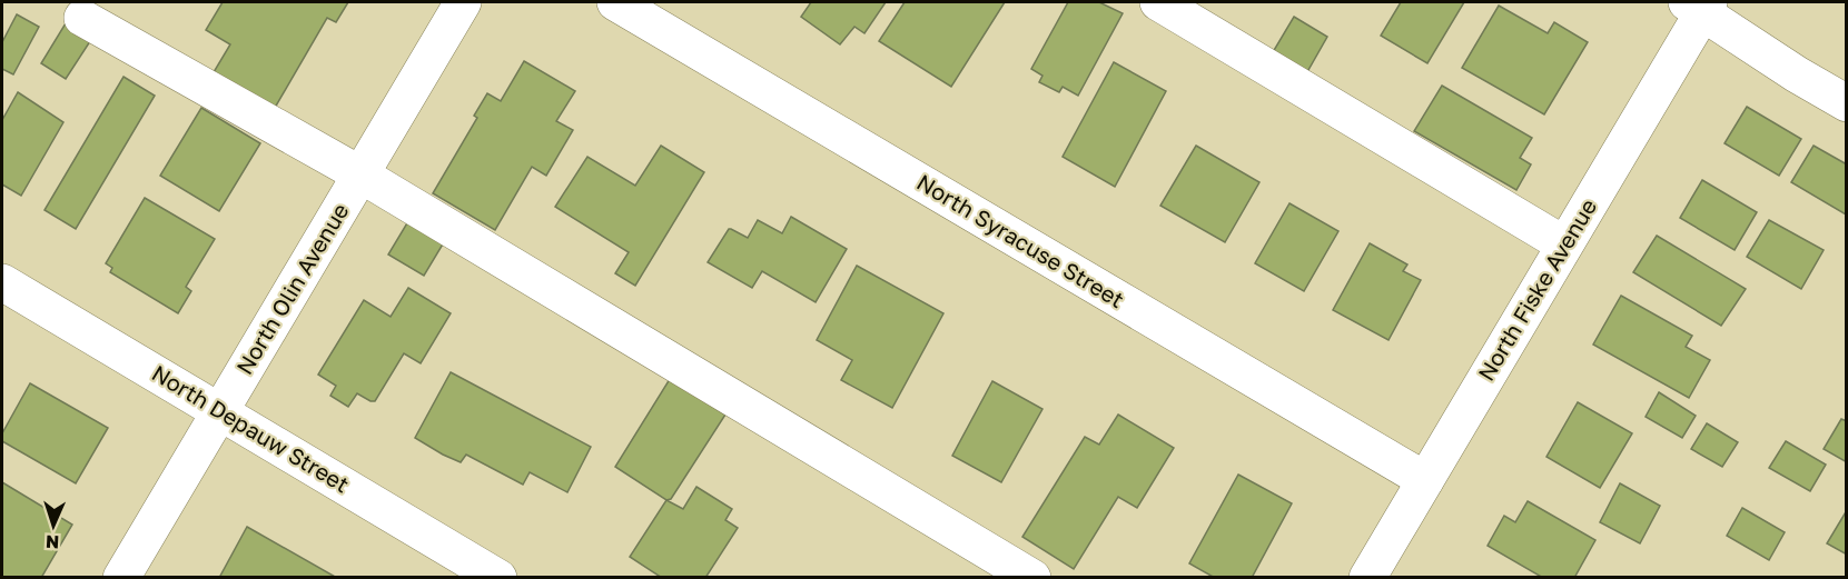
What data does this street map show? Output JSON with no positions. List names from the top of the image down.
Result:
{
  "streets": {
    "street": [
      "North Syracuse Street",
      "North Olin Avenue",
      "North Fiske Avenue",
      "North Depauw Street"
    ]
  },
  "crossings": [
    ["North Syracuse Street", "North Fiske Avenue"],
    ["North Olin Avenue", "North Depauw Street"]
  ],
  "north": "bottom"
}
